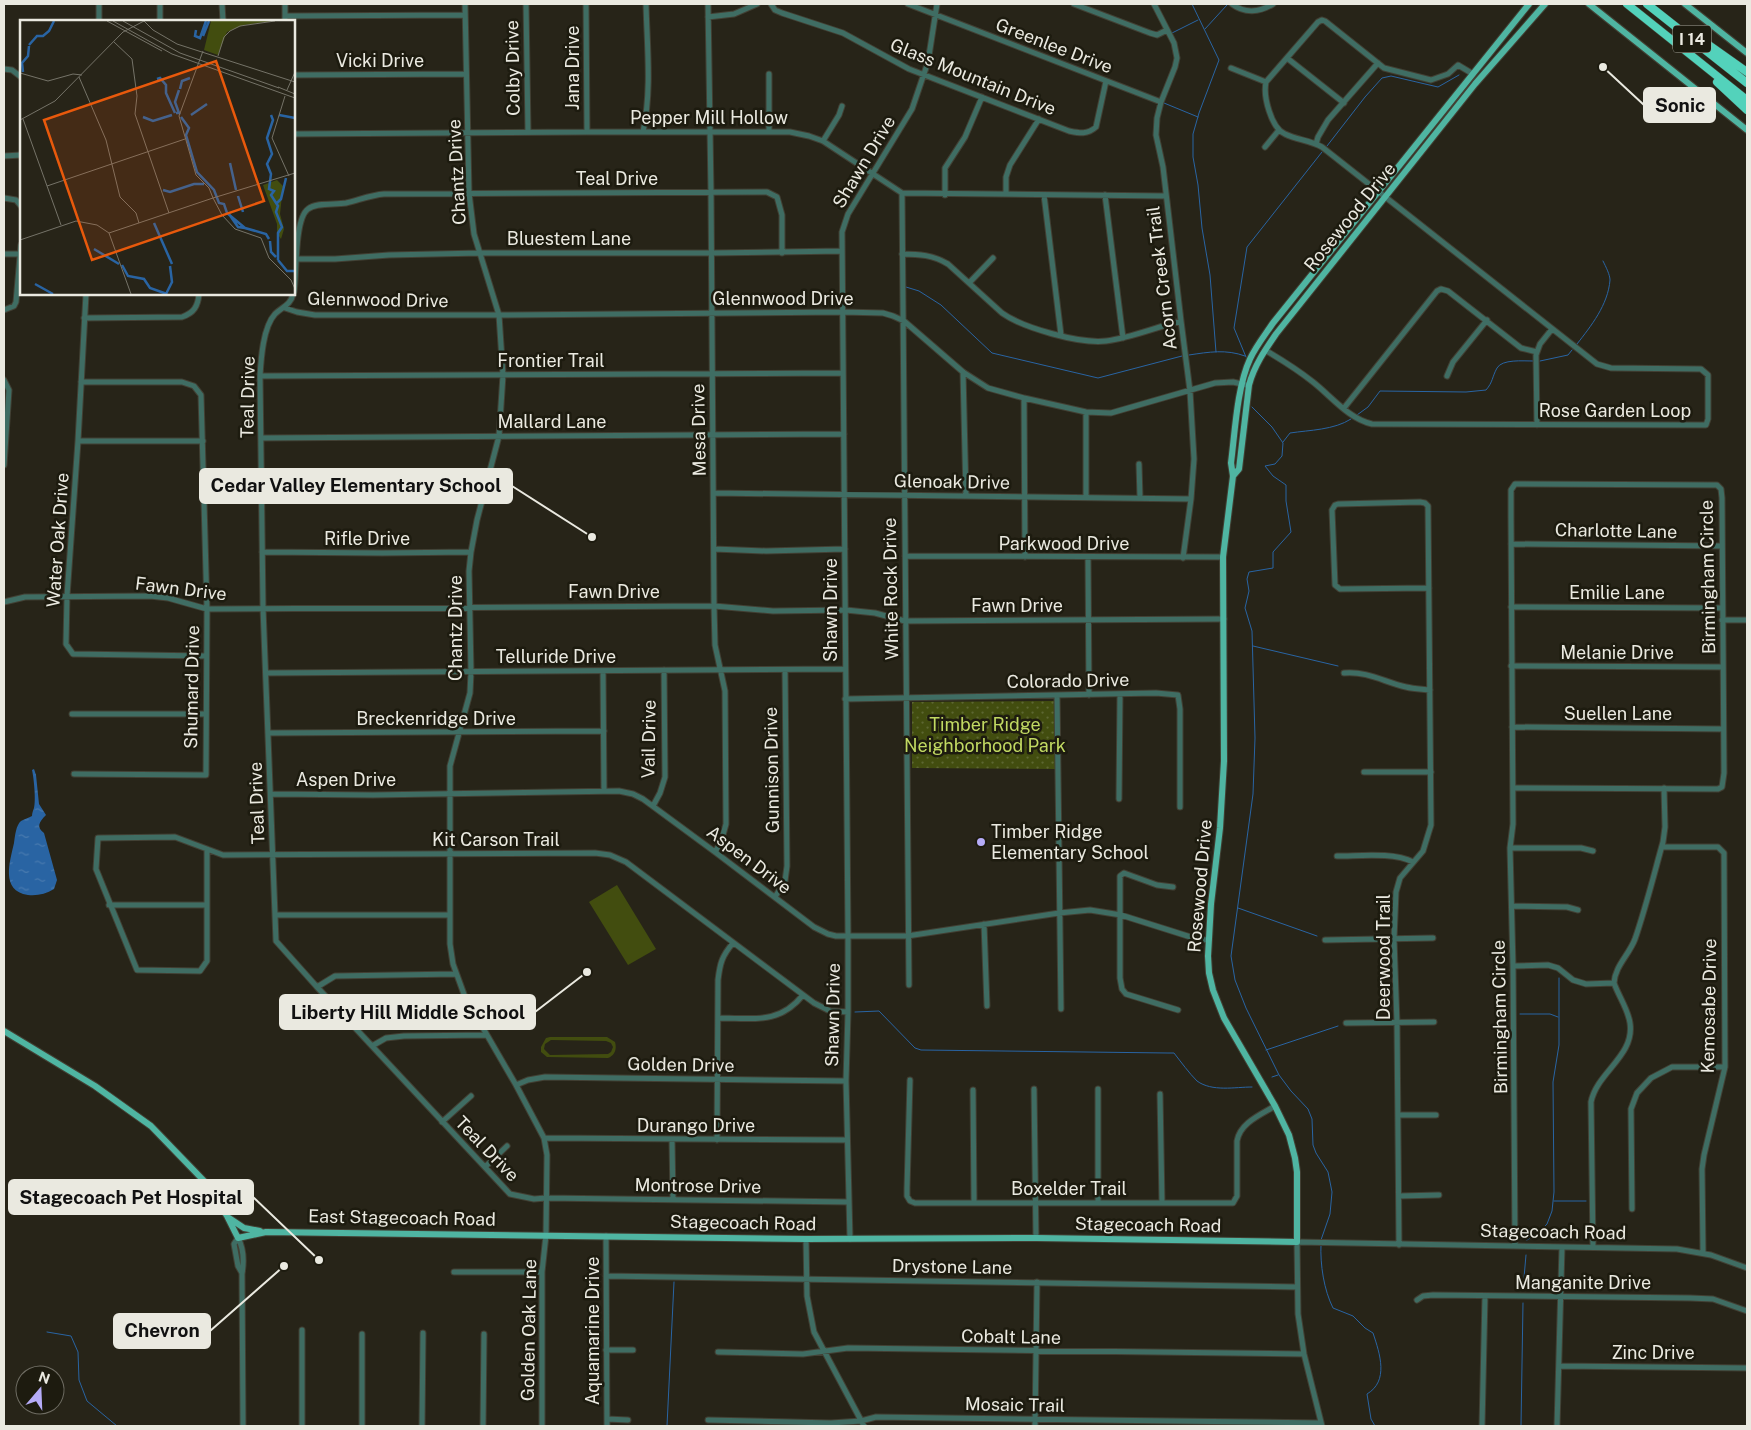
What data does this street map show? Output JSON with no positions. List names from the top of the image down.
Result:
{
  "streets": {
    "highway": ["I 14"],
    "main road": ["Rosewood Drive", "East Stagecoach Road", "Stagecoach Road"],
    "street": [
      "Greenlee Drive",
      "Vicki Drive",
      "Colby Drive",
      "Jana Drive",
      "Glass Mountain Drive",
      "Pepper Mill Hollow",
      "Shawn Drive",
      "Chantz Drive",
      "Teal Drive",
      "Bluestem Lane",
      "Acorn Creek Trail",
      "Glennwood Drive",
      "Frontier Trail",
      "Rose Garden Loop",
      "Mallard Lane",
      "Mesa Drive",
      "Glenoak Drive",
      "Charlotte Lane",
      "Rifle Drive",
      "Water Oak Drive",
      "Parkwood Drive",
      "Birmingham Circle",
      "Fawn Drive",
      "White Rock Drive",
      "Emilie Lane",
      "Melanie Drive",
      "Telluride Drive",
      "Colorado Drive",
      "Shumard Drive",
      "Suellen Lane",
      "Breckenridge Drive",
      "Vail Drive",
      "Gunnison Drive",
      "Aspen Drive",
      "Kit Carson Trail",
      "Deerwood Trail",
      "Kemosabe Drive",
      "Golden Drive",
      "Durango Drive",
      "Montrose Drive",
      "Boxelder Trail",
      "Drystone Lane",
      "Manganite Drive",
      "Golden Oak Lane",
      "Aquamarine Drive",
      "Cobalt Lane",
      "Zinc Drive",
      "Mosaic Trail"
    ]
  },
  "crossings": [
    ["Greenlee Drive", "Glass Mountain Drive"],
    ["Greenlee Drive", "Shawn Drive"],
    ["Greenlee Drive", "Acorn Creek Trail"],
    ["Vicki Drive", "Chantz Drive"],
    ["Colby Drive", "Pepper Mill Hollow"],
    ["Jana Drive", "Pepper Mill Hollow"],
    ["Glass Mountain Drive", "Shawn Drive"],
    ["Pepper Mill Hollow", "Shawn Drive"],
    ["Pepper Mill Hollow", "Chantz Drive"],
    ["Pepper Mill Hollow", "Mesa Drive"],
    ["Pepper Mill Hollow", "White Rock Drive"],
    ["Shawn Drive", "Bluestem Lane"],
    ["Shawn Drive", "Glennwood Drive"],
    ["Shawn Drive", "Frontier Trail"],
    ["Shawn Drive", "Mallard Lane"],
    ["Shawn Drive", "Glenoak Drive"],
    ["Shawn Drive", "Fawn Drive"],
    ["Shawn Drive", "Telluride Drive"],
    ["Shawn Drive", "Colorado Drive"],
    ["Shawn Drive", "Aspen Drive"],
    ["Shawn Drive", "Kit Carson Trail"],
    ["Shawn Drive", "Golden Drive"],
    ["Shawn Drive", "Durango Drive"],
    ["Shawn Drive", "Montrose Drive"],
    ["Shawn Drive", "Stagecoach Road"],
    ["Chantz Drive", "Teal Drive"],
    ["Chantz Drive", "Bluestem Lane"],
    ["Chantz Drive", "Glennwood Drive"],
    ["Chantz Drive", "Frontier Trail"],
    ["Chantz Drive", "Mallard Lane"],
    ["Chantz Drive", "Rifle Drive"],
    ["Chantz Drive", "Fawn Drive"],
    ["Chantz Drive", "Telluride Drive"],
    ["Chantz Drive", "Breckenridge Drive"],
    ["Chantz Drive", "Aspen Drive"],
    ["Chantz Drive", "Kit Carson Trail"],
    ["Chantz Drive", "Golden Drive"],
    ["Chantz Drive", "Durango Drive"],
    ["Chantz Drive", "Montrose Drive"],
    ["Chantz Drive", "East Stagecoach Road"],
    ["Chantz Drive", "Stagecoach Road"],
    ["Chantz Drive", "Golden Oak Lane"],
    ["Teal Drive", "Bluestem Lane"],
    ["Teal Drive", "Glennwood Drive"],
    ["Teal Drive", "Frontier Trail"],
    ["Teal Drive", "Mallard Lane"],
    ["Teal Drive", "Mesa Drive"],
    ["Teal Drive", "Rifle Drive"],
    ["Teal Drive", "Fawn Drive"],
    ["Teal Drive", "Telluride Drive"],
    ["Teal Drive", "Breckenridge Drive"],
    ["Teal Drive", "Aspen Drive"],
    ["Teal Drive", "Kit Carson Trail"],
    ["Teal Drive", "Montrose Drive"],
    ["Rosewood Drive", "Glennwood Drive"],
    ["Rosewood Drive", "Rose Garden Loop"],
    ["Rosewood Drive", "Parkwood Drive"],
    ["Rosewood Drive", "Fawn Drive"],
    ["Rosewood Drive", "Aspen Drive"],
    ["Rosewood Drive", "Boxelder Trail"],
    ["Rosewood Drive", "Stagecoach Road"],
    ["Rosewood Drive", "Drystone Lane"],
    ["Rosewood Drive", "Cobalt Lane"],
    ["Rosewood Drive", "Mosaic Trail"],
    ["Bluestem Lane", "Mesa Drive"],
    ["Acorn Creek Trail", "Glennwood Drive"],
    ["Acorn Creek Trail", "Glenoak Drive"],
    ["Acorn Creek Trail", "Parkwood Drive"],
    ["Glennwood Drive", "Mesa Drive"],
    ["Glennwood Drive", "White Rock Drive"],
    ["Frontier Trail", "Mesa Drive"],
    ["Mallard Lane", "Mesa Drive"],
    ["Mesa Drive", "Glenoak Drive"],
    ["Mesa Drive", "Fawn Drive"],
    ["Mesa Drive", "Telluride Drive"],
    ["Mesa Drive", "Aspen Drive"],
    ["Glenoak Drive", "White Rock Drive"],
    ["Charlotte Lane", "Birmingham Circle"],
    ["Water Oak Drive", "Fawn Drive"],
    ["Water Oak Drive", "Shumard Drive"],
    ["Parkwood Drive", "White Rock Drive"],
    ["Birmingham Circle", "Emilie Lane"],
    ["Birmingham Circle", "Melanie Drive"],
    ["Birmingham Circle", "Suellen Lane"],
    ["Birmingham Circle", "Stagecoach Road"],
    ["Fawn Drive", "White Rock Drive"],
    ["Fawn Drive", "Shumard Drive"],
    ["White Rock Drive", "Colorado Drive"],
    ["White Rock Drive", "Aspen Drive"],
    ["Telluride Drive", "Vail Drive"],
    ["Telluride Drive", "Gunnison Drive"],
    ["Vail Drive", "Aspen Drive"],
    ["Gunnison Drive", "Aspen Drive"],
    ["Deerwood Trail", "Stagecoach Road"],
    ["Kemosabe Drive", "Stagecoach Road"],
    ["East Stagecoach Road", "Stagecoach Road"],
    ["East Stagecoach Road", "Golden Oak Lane"],
    ["Stagecoach Road", "Golden Oak Lane"],
    ["Stagecoach Road", "Aquamarine Drive"],
    ["Drystone Lane", "Aquamarine Drive"]
  ],
  "parks": ["Timber Ridge Neighborhood Park"],
  "places": [
    "Sonic",
    "Cedar Valley Elementary School",
    "Timber Ridge Elementary School",
    "Liberty Hill Middle School",
    "Stagecoach Pet Hospital",
    "Chevron"
  ],
  "north": "top"
}
